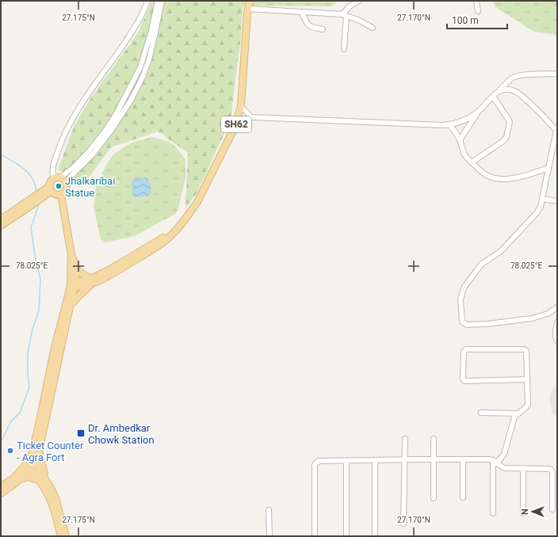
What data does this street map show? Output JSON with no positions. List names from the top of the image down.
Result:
{
  "streets": {
    "main road": ["SH62"]
  },
  "places": {
    "other": ["Jhalkaribai Statue", "Ticket Counter - Agra Fort"],
    "transit": ["Dr. Ambedkar Chowk Station"]
  },
  "scale_bar": "100 m",
  "north": "left",
  "coordinates": ["27.175°N", "27.170°N", "78.025°E"]
}
